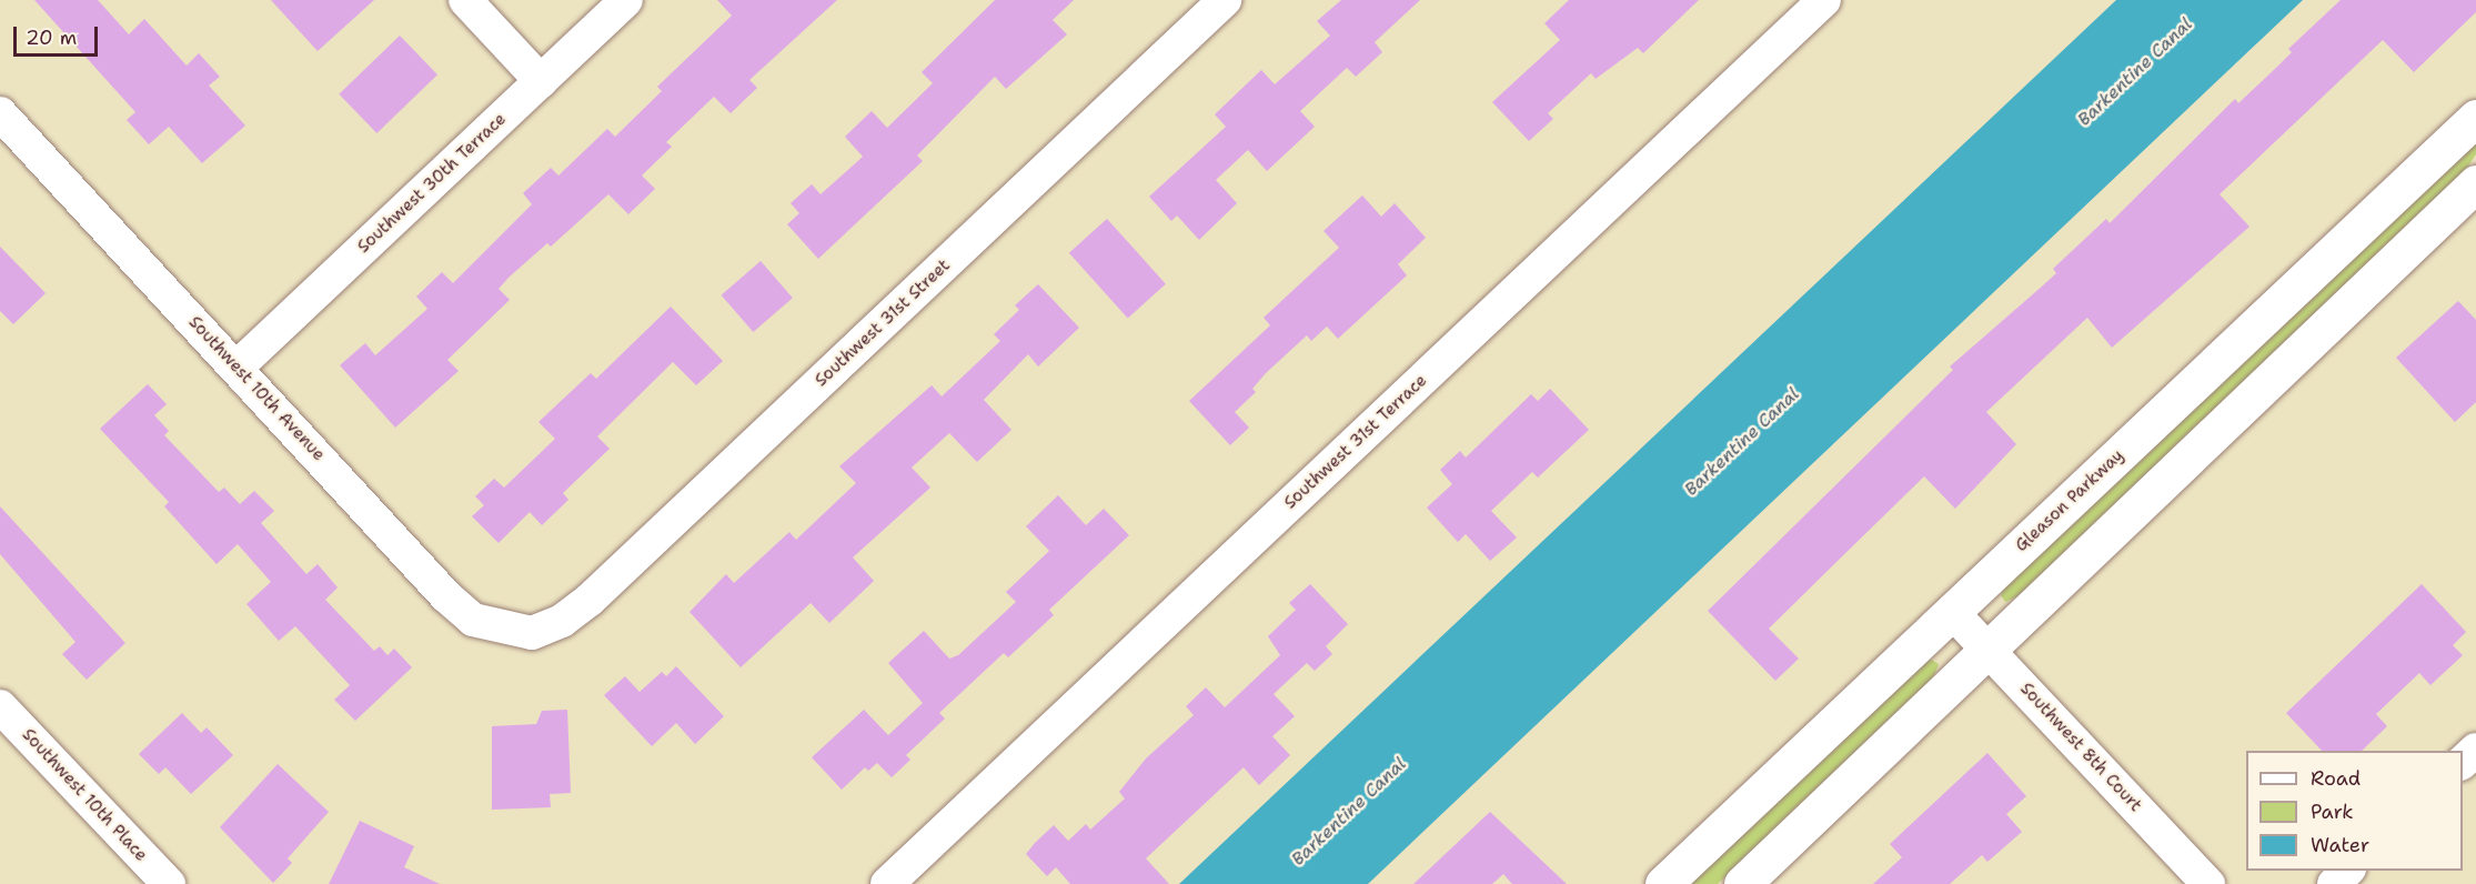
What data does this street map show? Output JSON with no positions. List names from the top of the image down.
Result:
{
  "streets": {
    "main road": ["Gleason Parkway"],
    "street": [
      "Southwest 30th Terrace",
      "Southwest 31st Street",
      "Southwest 10th Avenue",
      "Southwest 31st Terrace",
      "Southwest 8th Court",
      "Southwest 10th Place"
    ]
  },
  "crossings": [
    ["Southwest 30th Terrace", "Southwest 10th Avenue"],
    ["Southwest 31st Street", "Southwest 10th Avenue"],
    ["Gleason Parkway", "Southwest 8th Court"]
  ],
  "water": ["Barkentine Canal"],
  "legend": ["Road", "Park", "Water"],
  "scale_bar": "20 m"
}
